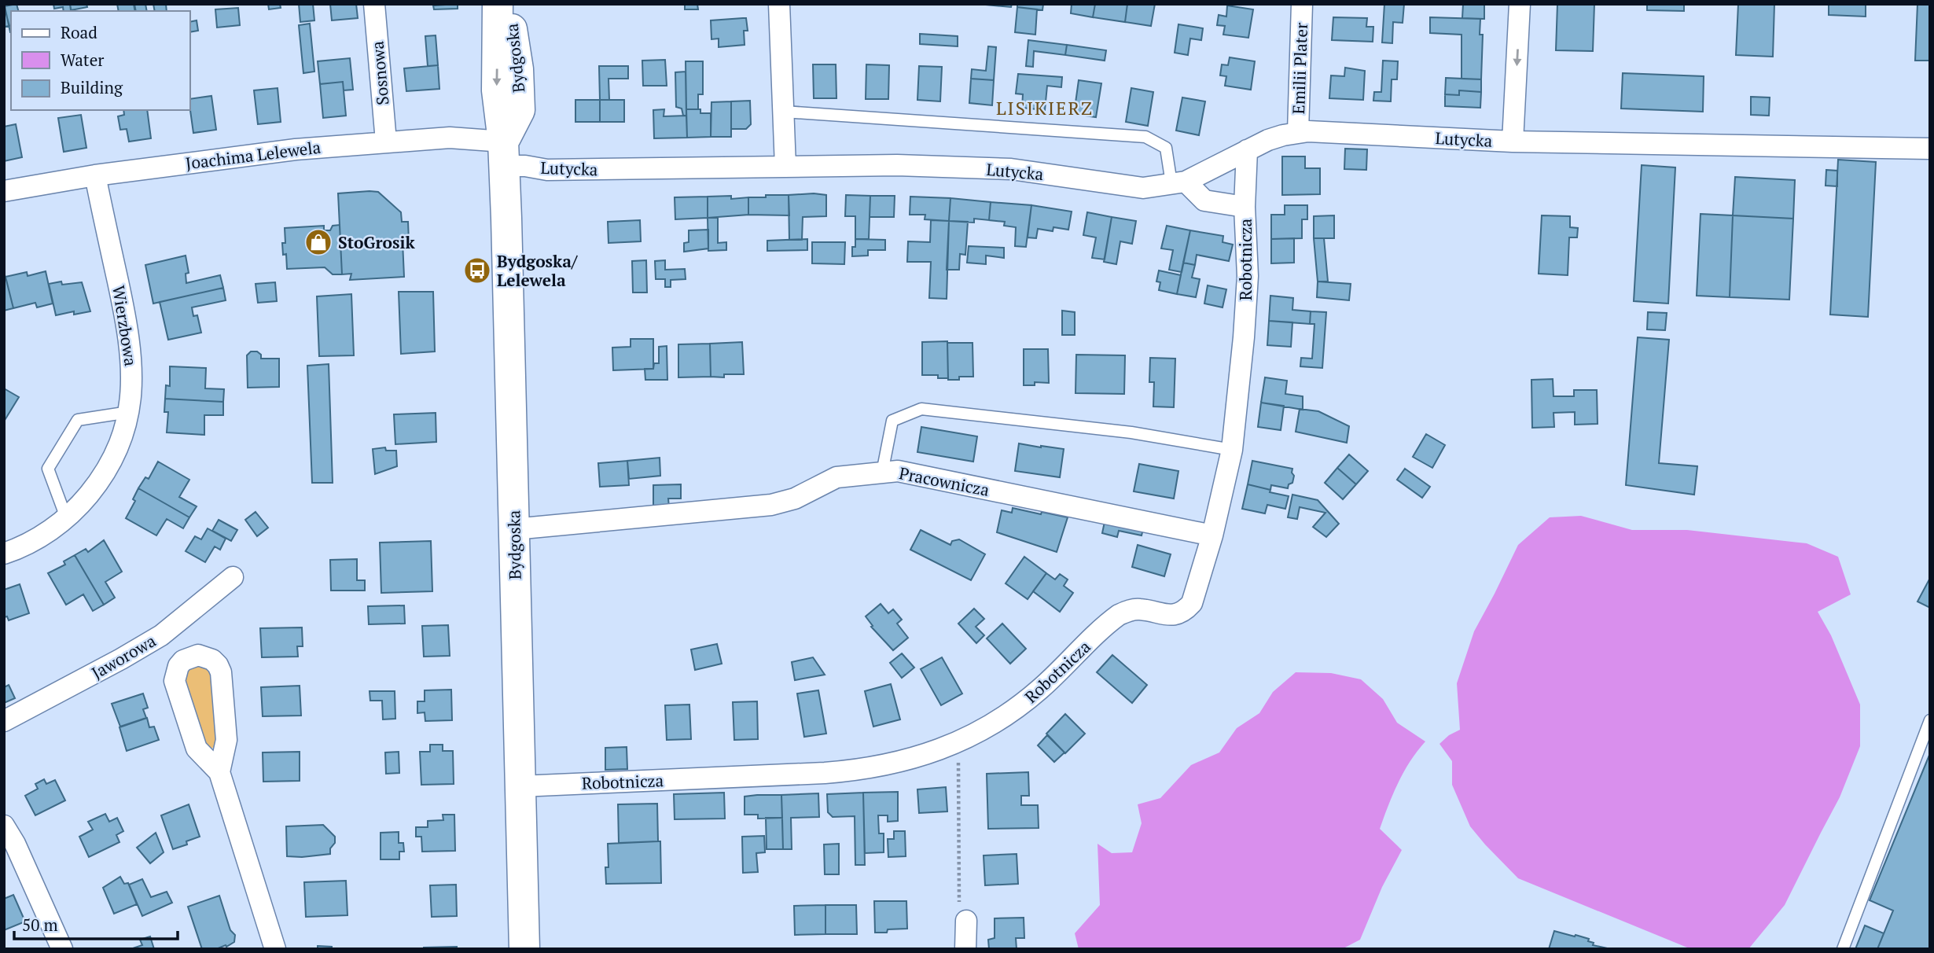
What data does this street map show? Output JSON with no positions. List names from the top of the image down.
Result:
{
  "streets": {
    "street": [
      "Bydgoska",
      "Emilii Plater",
      "Sosnowa",
      "Lutycka",
      "Joachima Lelewela",
      "Robotnicza",
      "Wierzbowa",
      "Pracownicza",
      "Jaworowa"
    ]
  },
  "crossings": [
    ["Bydgoska", "Lutycka"],
    ["Bydgoska", "Joachima Lelewela"],
    ["Bydgoska", "Robotnicza"],
    ["Bydgoska", "Pracownicza"],
    ["Emilii Plater", "Lutycka"],
    ["Sosnowa", "Joachima Lelewela"],
    ["Lutycka", "Joachima Lelewela"],
    ["Lutycka", "Robotnicza"],
    ["Joachima Lelewela", "Wierzbowa"],
    ["Robotnicza", "Pracownicza"]
  ],
  "districts": ["LISIKIERZ"],
  "places": {
    "shop": ["StoGrosik"],
    "bus stop": ["Bydgoska/ Lelewela"]
  },
  "legend": ["Road", "Water", "Building"],
  "scale_bar": "50 m"
}
